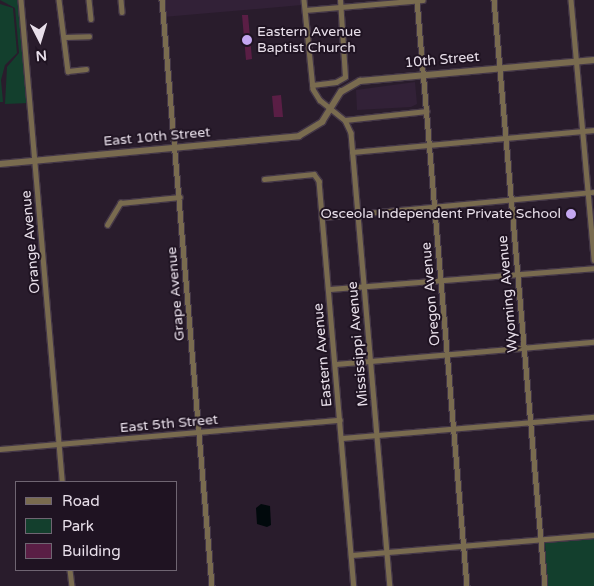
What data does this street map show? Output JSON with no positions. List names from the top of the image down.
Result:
{
  "streets": {
    "street": [
      "10th Street",
      "East 10th Street",
      "Orange Avenue",
      "Grape Avenue",
      "Oregon Avenue",
      "Wyoming Avenue",
      "Mississippi Avenue",
      "Eastern Avenue",
      "East 5th Street"
    ]
  },
  "crossings": [
    ["10th Street", "East 10th Street"],
    ["10th Street", "Oregon Avenue"],
    ["10th Street", "Wyoming Avenue"],
    ["East 10th Street", "Orange Avenue"],
    ["East 10th Street", "Grape Avenue"],
    ["Orange Avenue", "East 5th Street"],
    ["Grape Avenue", "East 5th Street"],
    ["Eastern Avenue", "East 5th Street"]
  ],
  "places": ["Eastern Avenue Baptist Church", "Osceola Independent Private School"],
  "legend": ["Road", "Park", "Building"],
  "north": "bottom"
}
